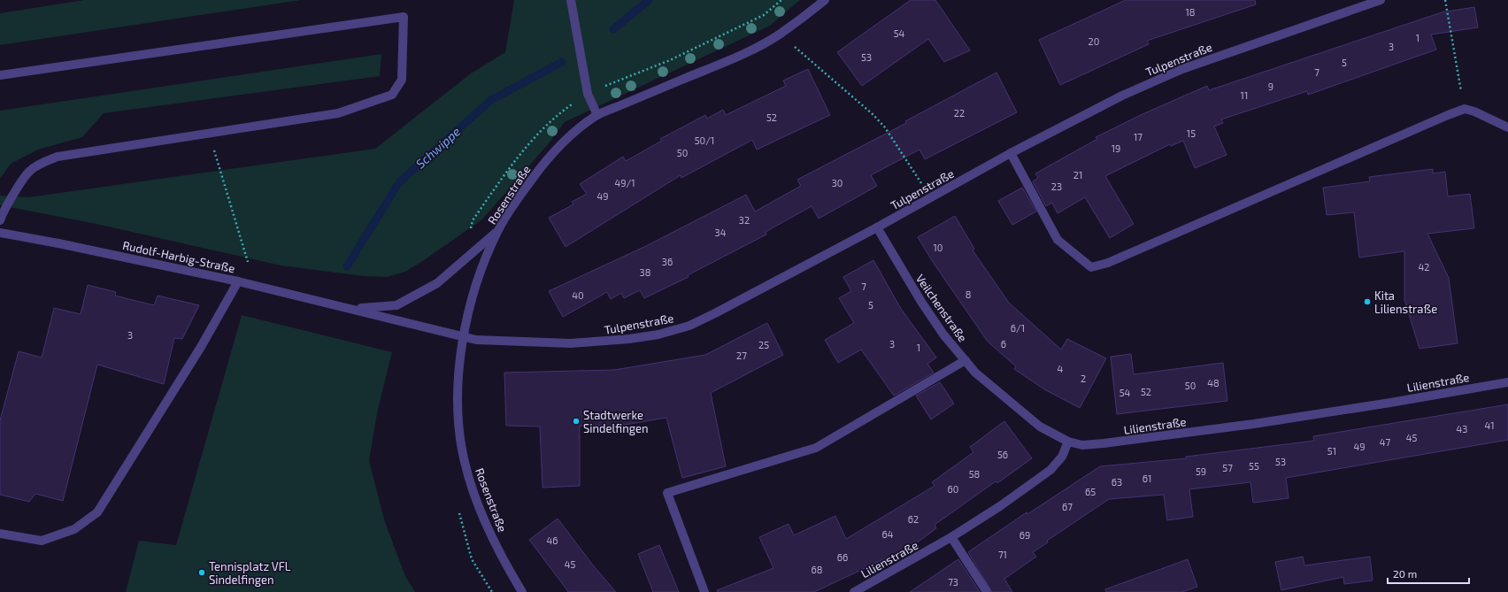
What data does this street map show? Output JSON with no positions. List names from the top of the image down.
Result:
{
  "streets": {
    "street": [
      "Tulpenstraße",
      "Rosenstraße",
      "Rudolf-Harbig-Straße",
      "Veilchenstraße",
      "Lilienstraße"
    ]
  },
  "crossings": [
    ["Tulpenstraße", "Rosenstraße"],
    ["Tulpenstraße", "Rudolf-Harbig-Straße"],
    ["Tulpenstraße", "Veilchenstraße"],
    ["Rosenstraße", "Rudolf-Harbig-Straße"],
    ["Veilchenstraße", "Lilienstraße"]
  ],
  "water": ["Schwippe"],
  "places": ["Kita Lilienstraße", "Stadtwerke Sindelfingen", "Tennisplatz VFL Sindelfingen"],
  "house_numbers": [
    "18",
    "54",
    "1",
    "20",
    "3",
    "53",
    "5",
    "7",
    "9",
    "11",
    "22",
    "52",
    "15",
    "17",
    "50/1",
    "19",
    "50",
    "21",
    "49/1",
    "30",
    "23",
    "49",
    "32",
    "34",
    "10",
    "36",
    "42",
    "38",
    "7",
    "8",
    "40",
    "5",
    "6/1",
    "3",
    "3",
    "6",
    "25",
    "1",
    "27",
    "4",
    "2",
    "48",
    "50",
    "52",
    "54",
    "41",
    "43",
    "45",
    "47",
    "49",
    "51",
    "56",
    "53",
    "55",
    "57",
    "59",
    "58",
    "61",
    "63",
    "60",
    "65",
    "67",
    "62",
    "64",
    "69",
    "46",
    "71",
    "66",
    "45",
    "68",
    "73"
  ],
  "scale_bar": "20 m"
}
